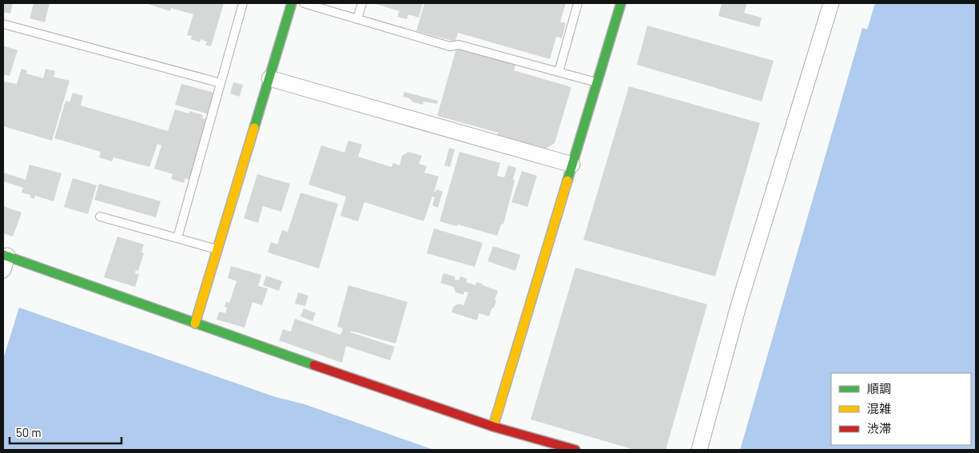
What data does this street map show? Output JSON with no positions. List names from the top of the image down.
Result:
{
  "legend": ["順調", "混雑", "渋滞"],
  "scale_bar": "50 m"
}
